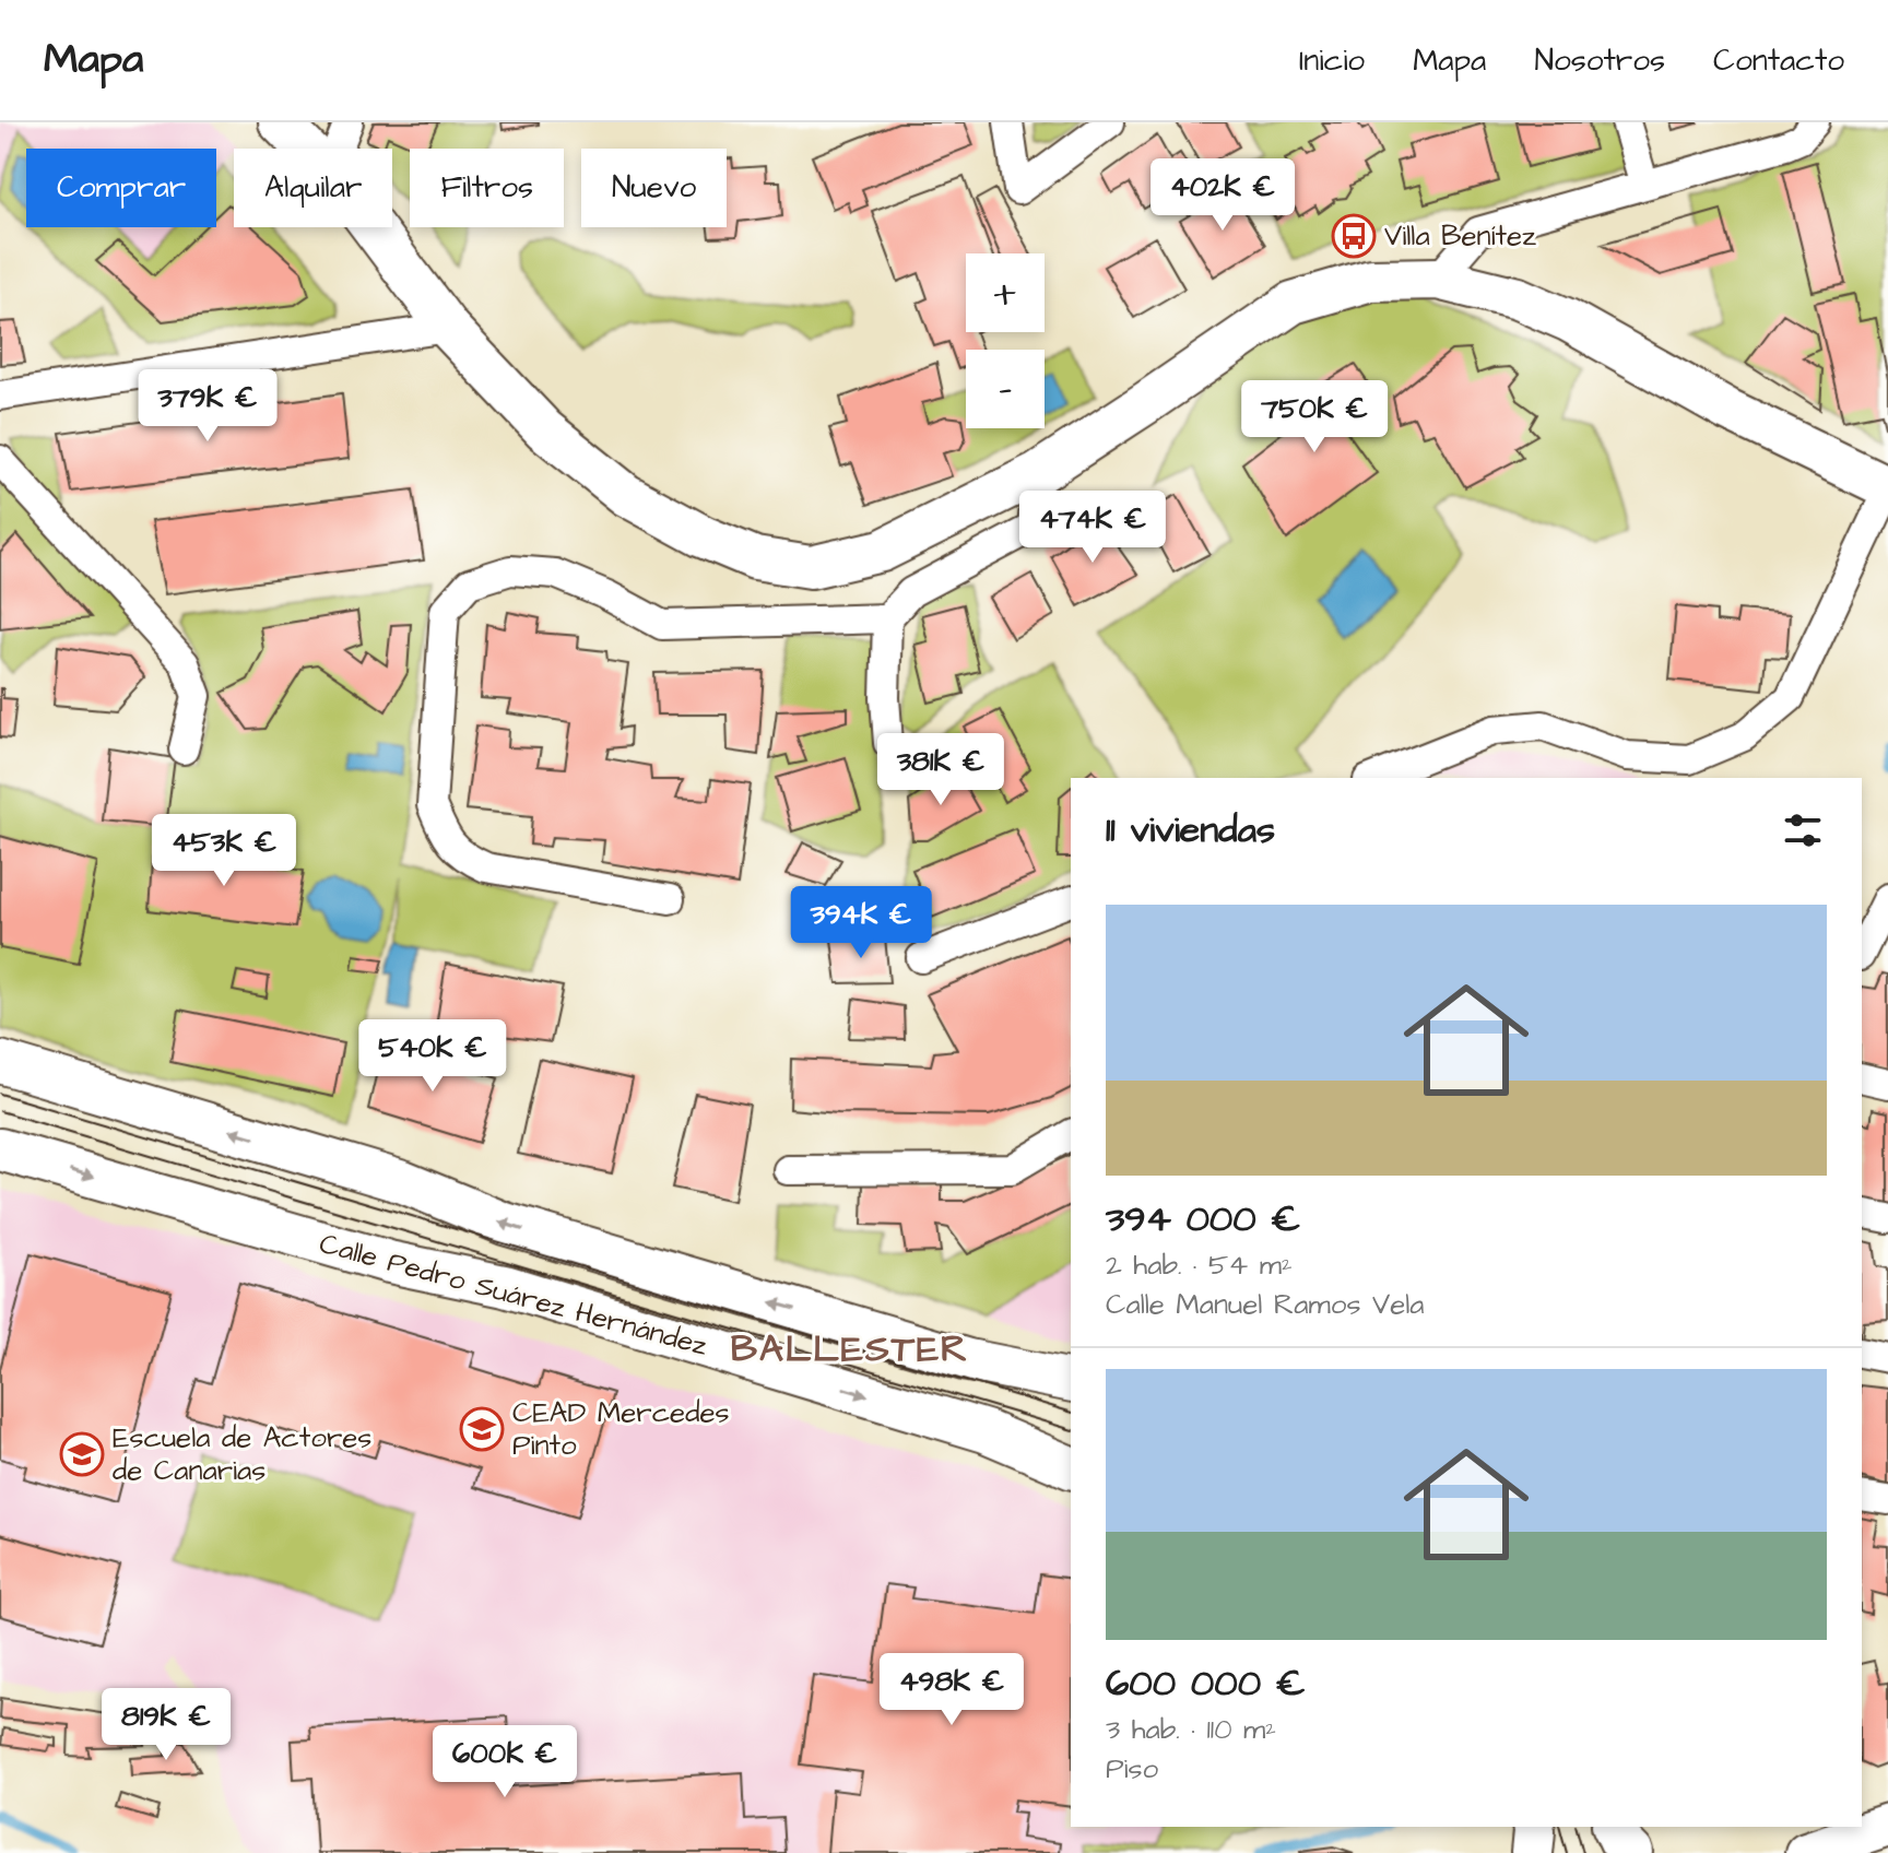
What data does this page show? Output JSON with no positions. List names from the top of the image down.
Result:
{
  "streets": {
    "street": ["Calle Pedro Suárez Hernández"]
  },
  "districts": ["BALLESTER"],
  "places": {
    "bus stop": ["Villa Benítez"],
    "school or university": ["CEAD Mercedes Pinto", "Escuela de Actores de Canarias"]
  },
  "page": {
    "header": "Mapa",
    "nav": [
      "Inicio",
      "Mapa",
      "Nosotros",
      "Contacto"
    ],
    "chip": [
      "Comprar",
      "Alquilar",
      "Filtros",
      "Nuevo"
    ],
    "price": [
      "402K €",
      "379K €",
      "750K €",
      "474K €",
      "381K €",
      "453K €",
      "394K €",
      "540K €",
      "498K €",
      "819K €",
      "600K €"
    ],
    "map_buttons": ["+", "−"],
    "heading": "11 viviendas",
    "list": [
      {
        "name": "394 000 €",
        "note": "2 hab. · 54 m² · Calle Manuel Ramos Vela"
      },
      {
        "name": "600 000 €",
        "note": "3 hab. · 110 m² · Piso"
      }
    ]
  }
}
